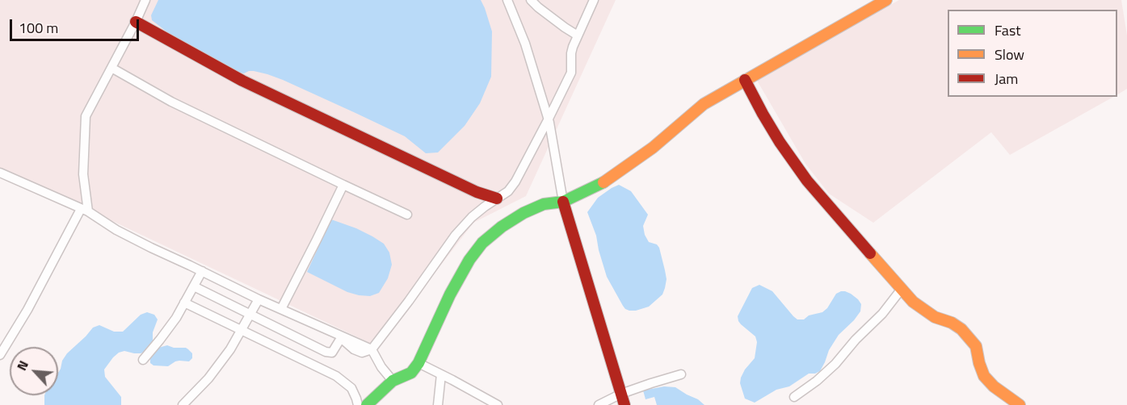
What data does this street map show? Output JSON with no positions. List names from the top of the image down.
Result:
{
  "legend": ["Fast", "Slow", "Jam"],
  "scale_bar": "100 m",
  "north": "top left"
}
